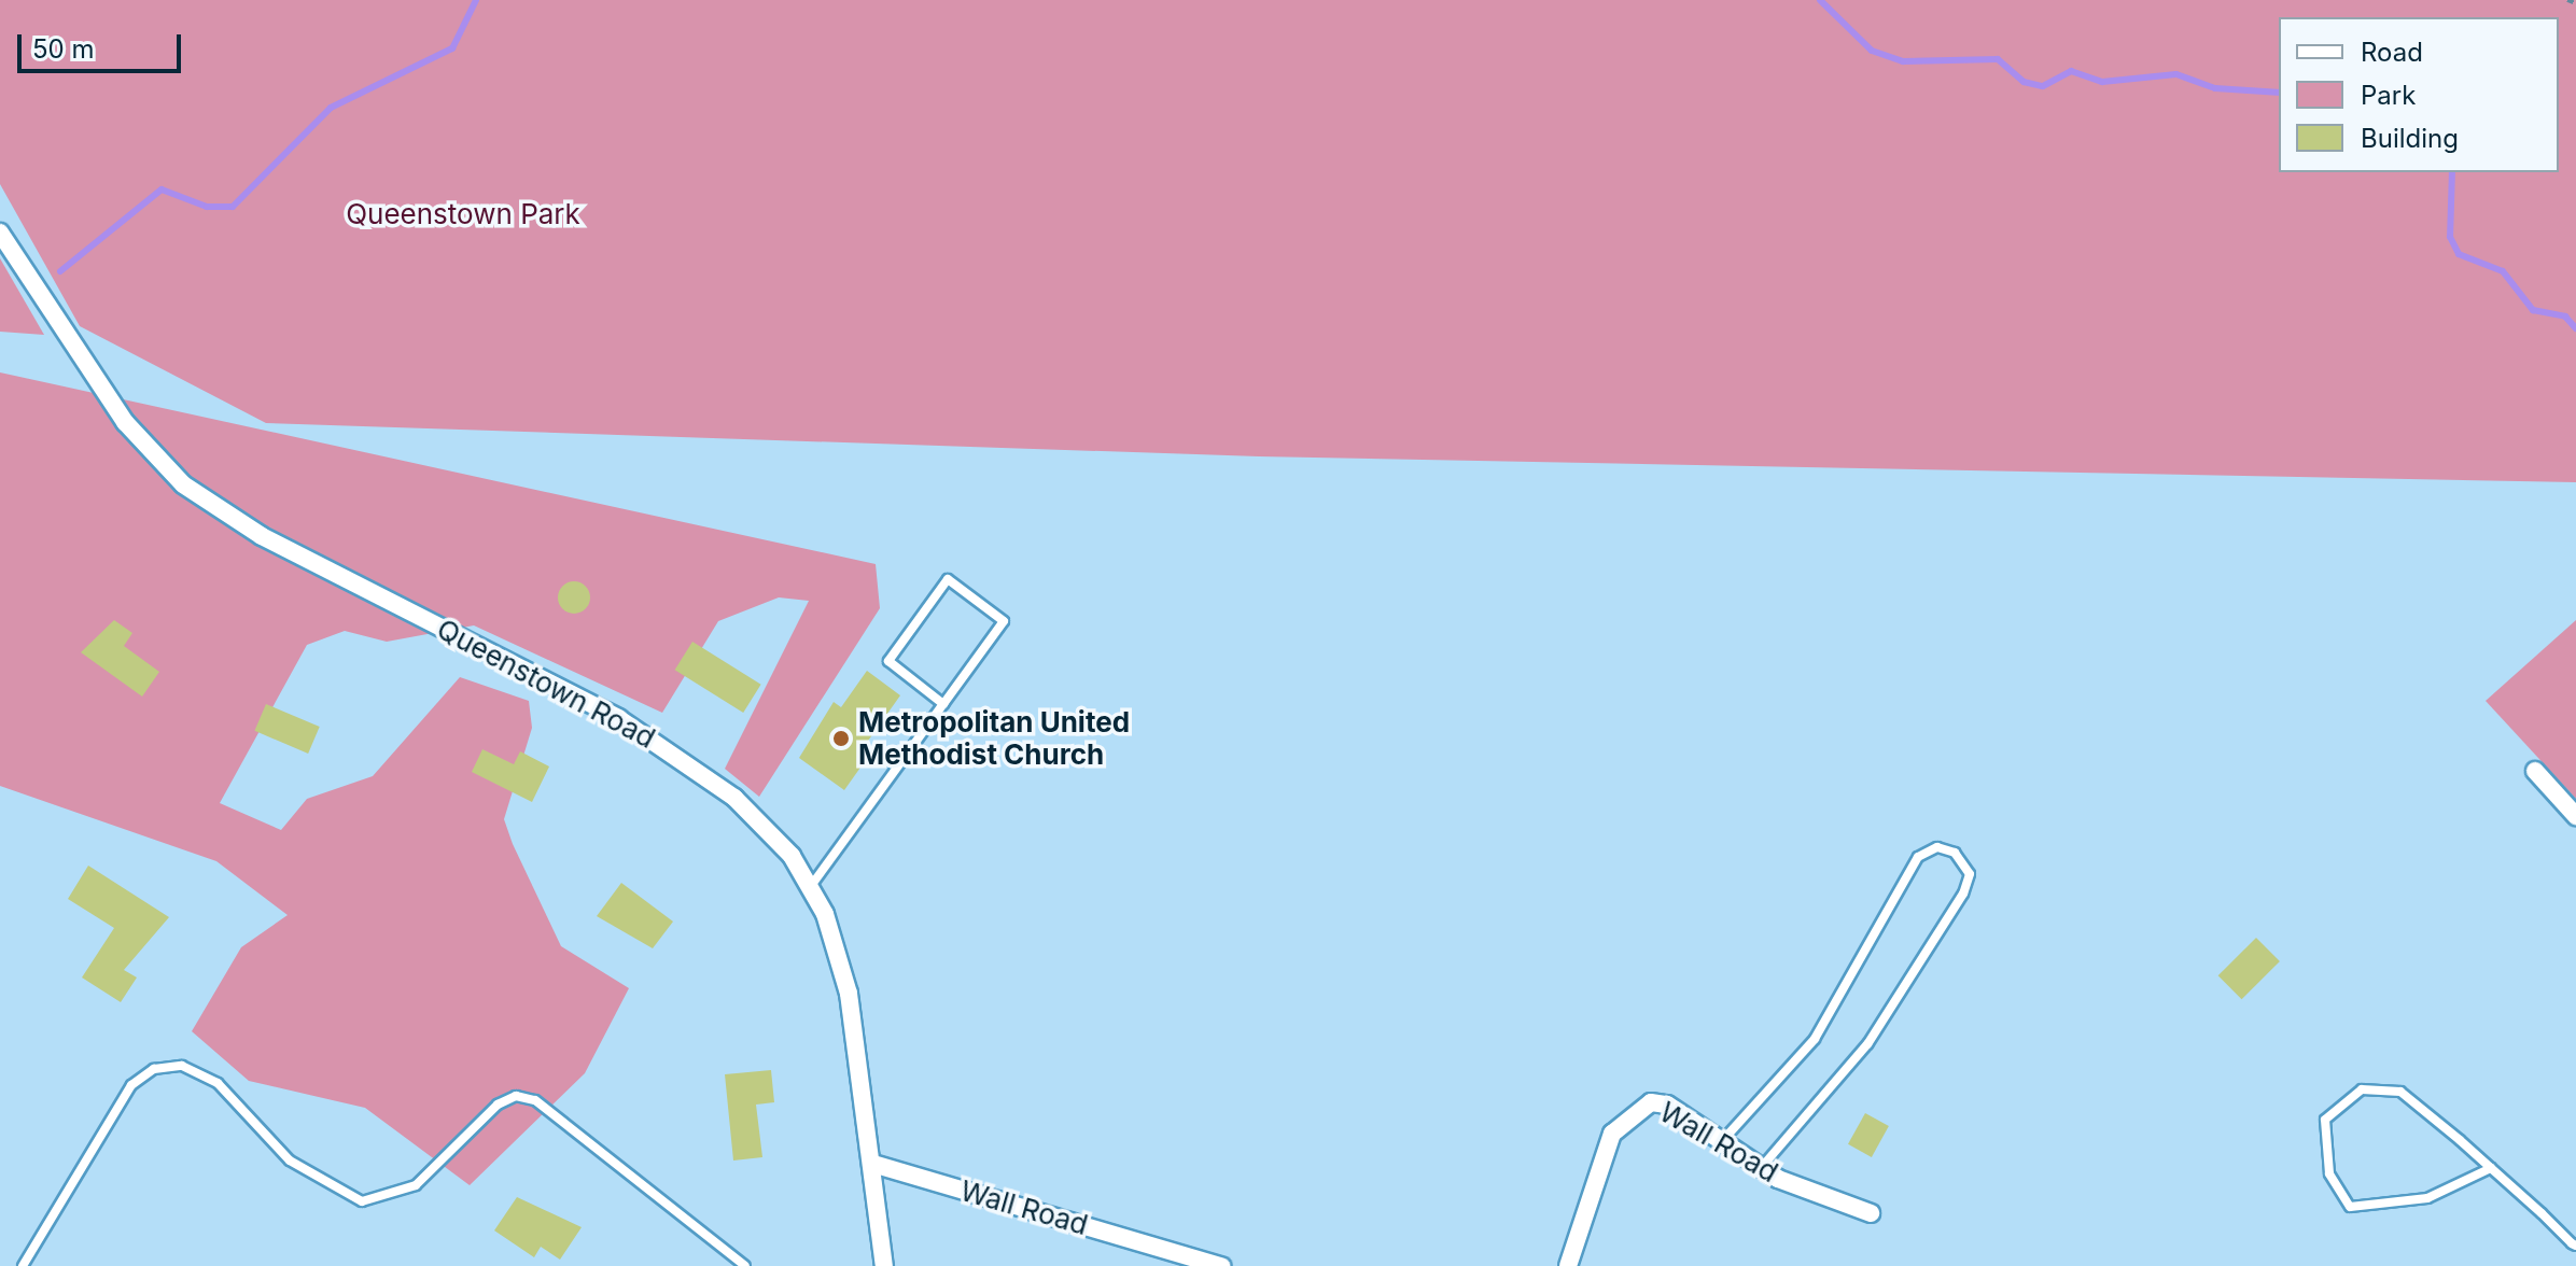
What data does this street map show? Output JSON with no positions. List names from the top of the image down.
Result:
{
  "streets": {
    "street": ["Queenstown Road", "Wall Road"]
  },
  "crossings": [
    ["Queenstown Road", "Wall Road"]
  ],
  "parks": ["Queenstown Park"],
  "places": ["Metropolitan United Methodist Church"],
  "legend": ["Road", "Park", "Building"],
  "scale_bar": "50 m"
}
